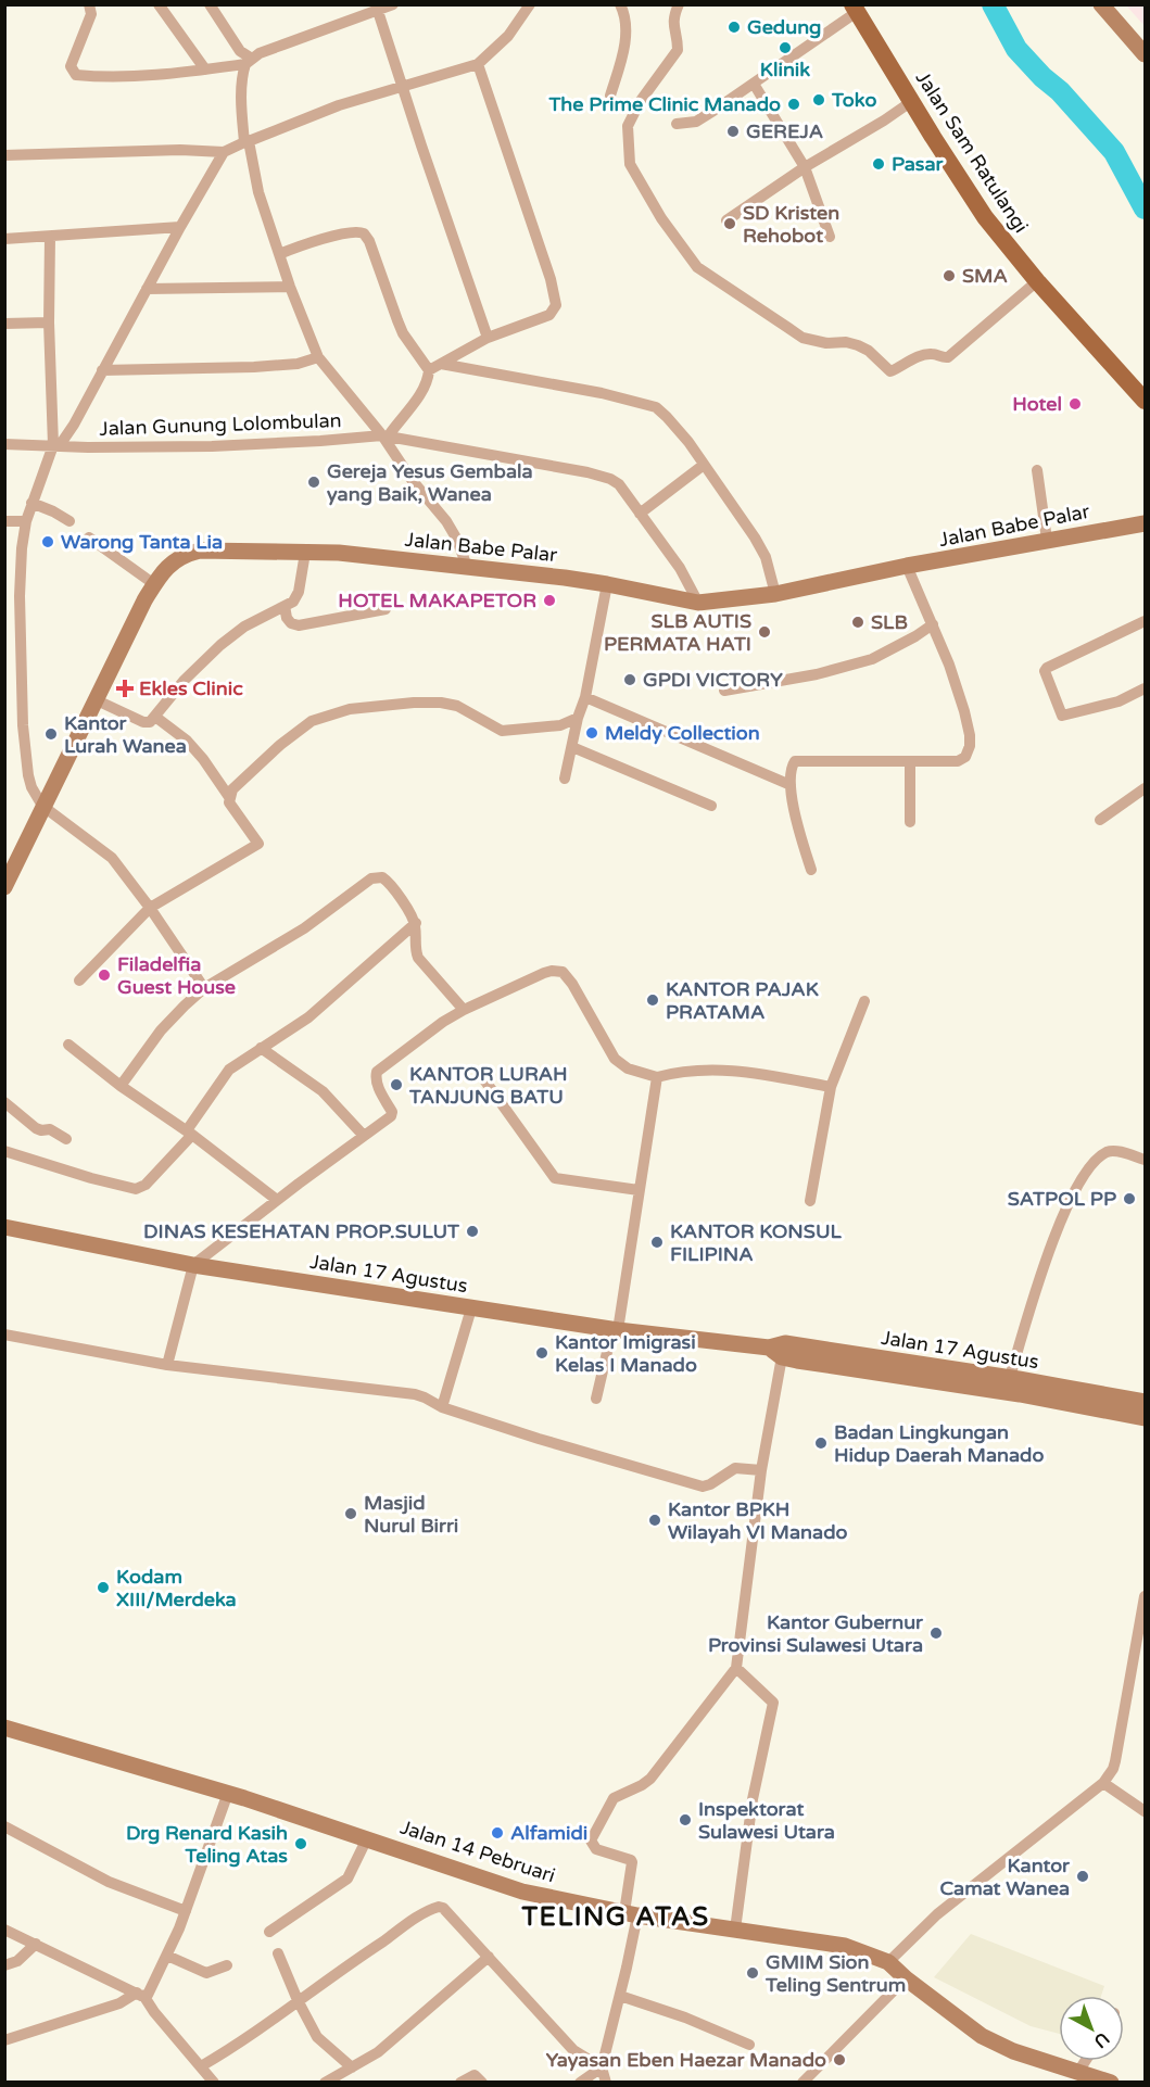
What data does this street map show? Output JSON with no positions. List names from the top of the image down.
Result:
{
  "streets": {
    "main road": ["Jalan Sam Ratulangi"],
    "street": [
      "Jalan Gunung Lolombulan",
      "Jalan Babe Palar",
      "Jalan 17 Agustus",
      "Jalan 14 Pebruari"
    ]
  },
  "crossings": [
    ["Jalan Gunung Lolombulan", "Jalan Babe Palar"]
  ],
  "districts": ["TELING ATAS"],
  "places": {
    "other": [
      "Gedung",
      "Klinik",
      "Toko",
      "The Prime Clinic Manado",
      "GEREJA",
      "Pasar",
      "SD Kristen Rehobot",
      "SMA",
      "Hotel",
      "Gereja Yesus Gembala yang Baik, Wanea",
      "Warong Tanta Lia",
      "HOTEL MAKAPETOR",
      "SLB",
      "SLB AUTIS PERMATA HATI",
      "GPDI VICTORY",
      "Meldy Collection",
      "Kantor Lurah Wanea",
      "Filadelfia Guest House",
      "KANTOR PAJAK PRATAMA",
      "KANTOR LURAH TANJUNG BATU",
      "SATPOL PP",
      "DINAS KESEHATAN PROP.SULUT",
      "KANTOR KONSUL FILIPINA",
      "Kantor Imigrasi Kelas I Manado",
      "Badan Lingkungan Hidup Daerah Manado",
      "Masjid Nurul Birri",
      "Kantor BPKH Wilayah VI Manado",
      "Kodam XIII/Merdeka",
      "Kantor Gubernur Provinsi Sulawesi Utara",
      "Inspektorat Sulawesi Utara",
      "Alfamidi",
      "Drg Renard Kasih Teling Atas",
      "Kantor Camat Wanea",
      "GMIM Sion Teling Sentrum",
      "Yayasan Eben Haezar Manado"
    ],
    "health": ["Ekles Clinic"]
  },
  "north": "bottom right"
}
